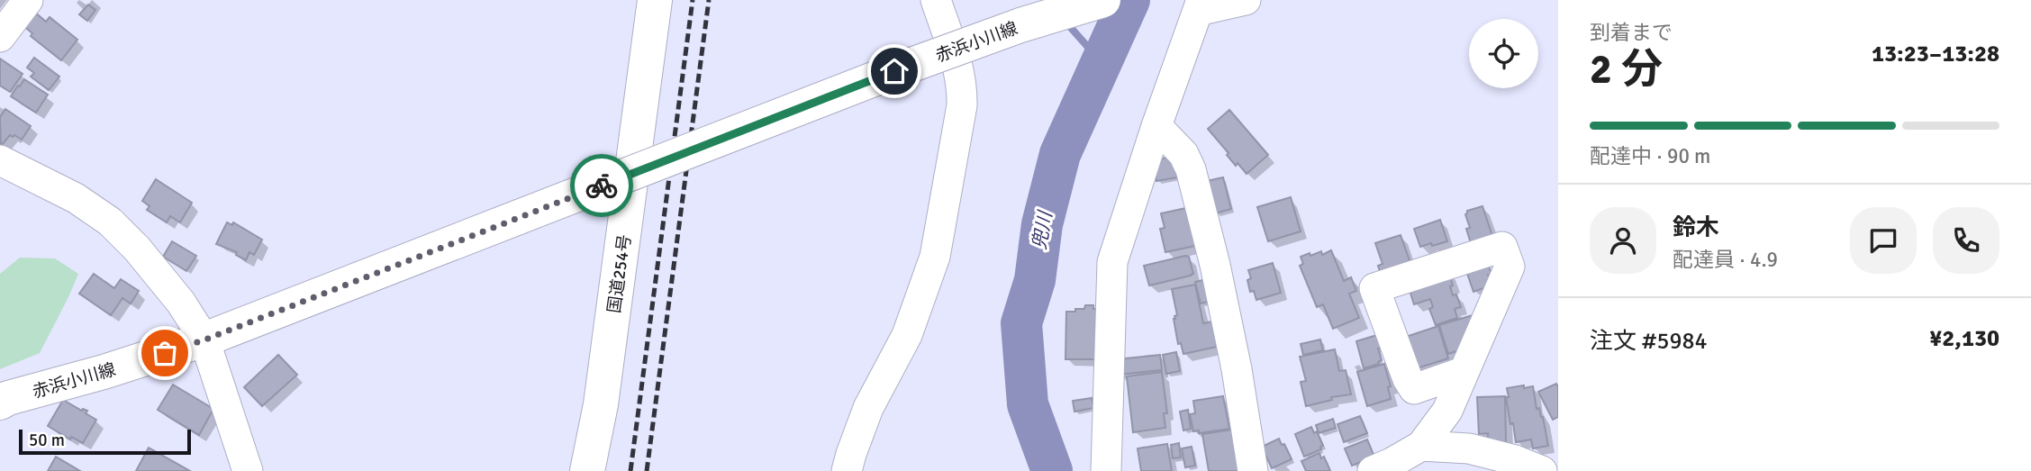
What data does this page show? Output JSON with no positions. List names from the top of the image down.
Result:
{
  "streets": {
    "main road": ["赤浜小川線", "国道254号"]
  },
  "water": ["兜川"],
  "scale_bar": "50 m",
  "page": {
    "heading": ["2 分", "到着まで", "13:23–13:28"],
    "panel": [
      "鈴木",
      "配達員 · 4.9",
      "注文 #5984",
      "¥2,130"
    ],
    "bar": "配達中 · 90 m",
    "scale": "50 m"
  }
}
